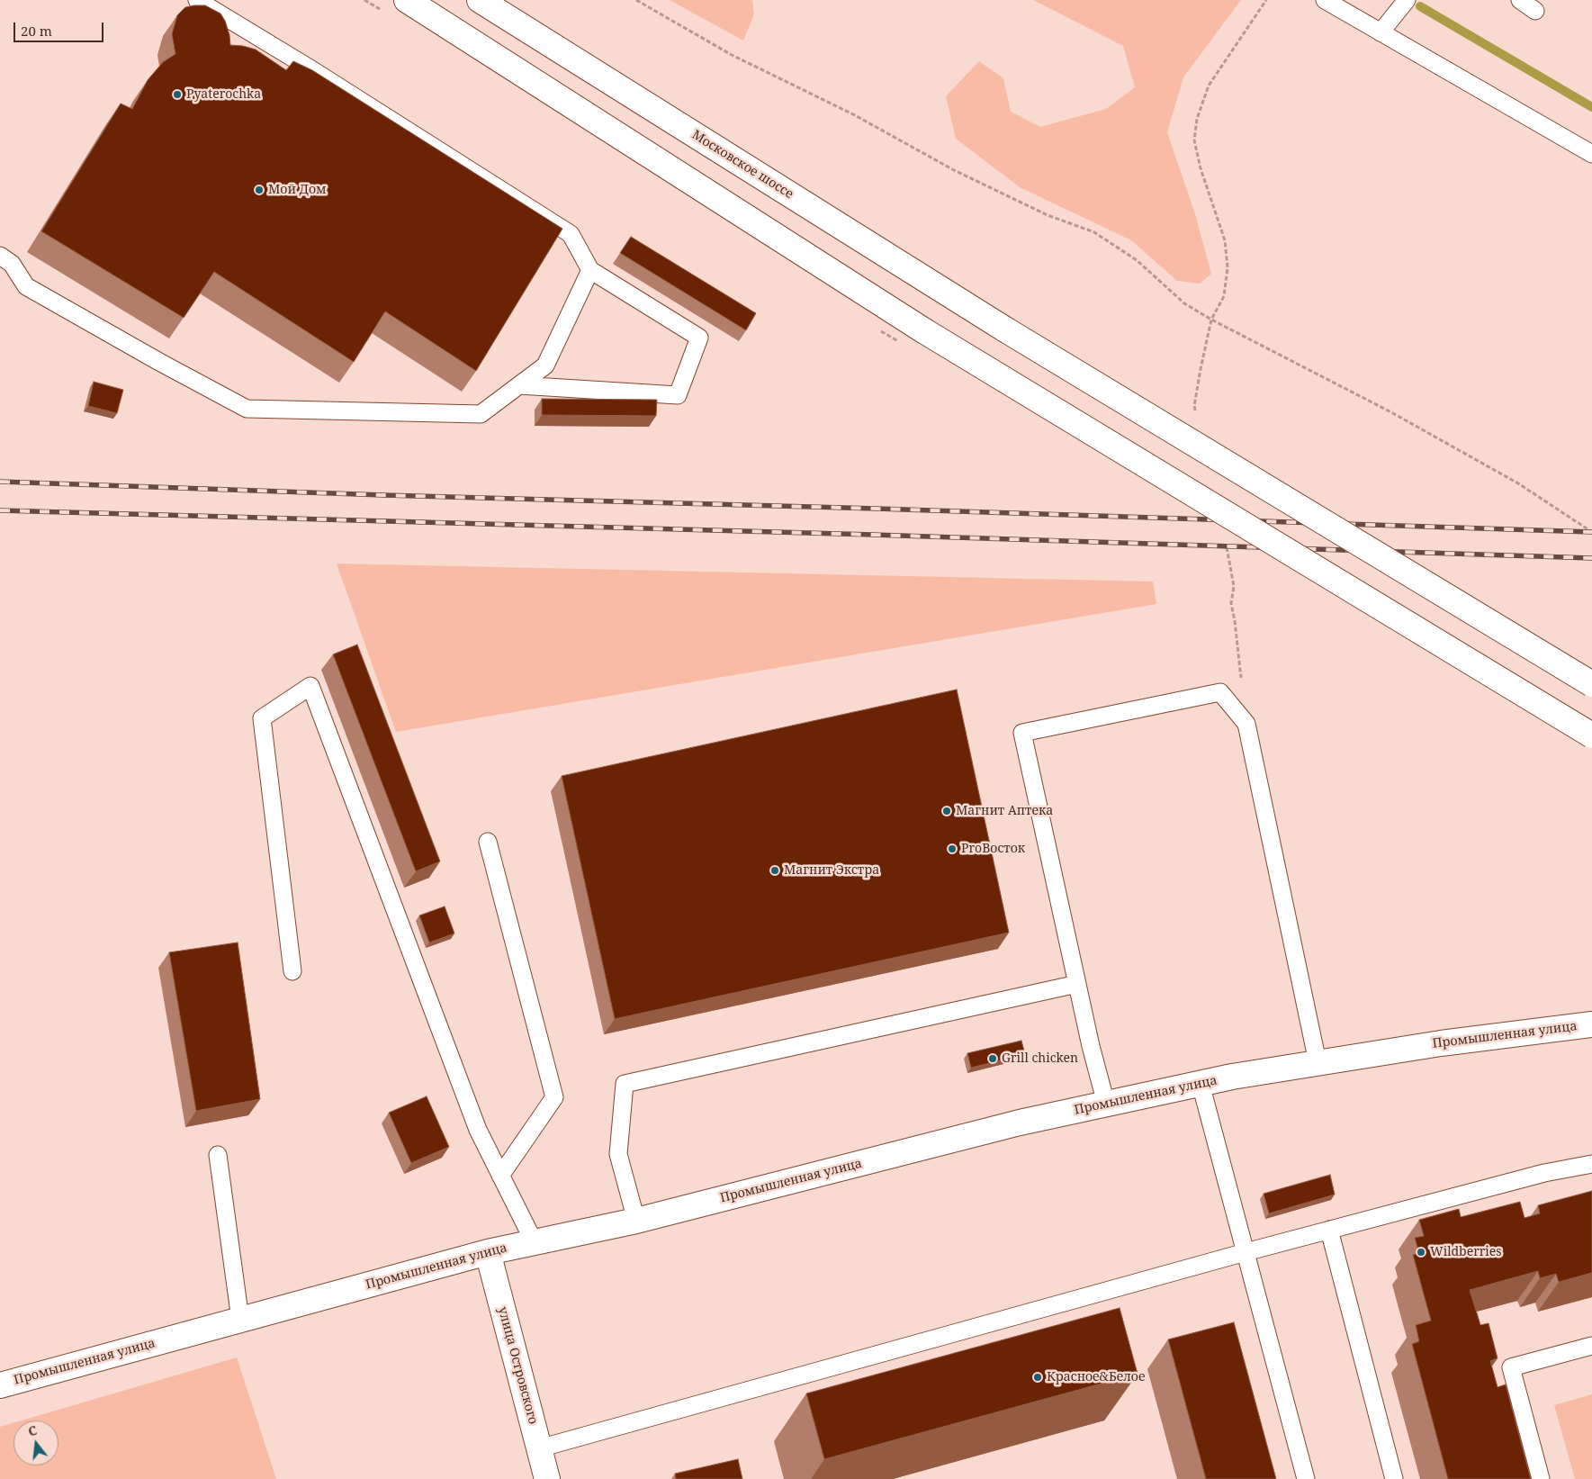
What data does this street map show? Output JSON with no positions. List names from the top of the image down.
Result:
{
  "streets": {
    "main road": ["Московское шоссе", "Промышленная улица", "улица Островского"]
  },
  "crossings": [
    ["Промышленная улица", "улица Островского"]
  ],
  "places": [
    "Pyaterochka",
    "Мой Дом",
    "Магнит Аптека",
    "ProВосток",
    "Магнит Экстра",
    "Grill chicken",
    "Wildberries",
    "Красное&Белое"
  ],
  "scale_bar": "20 m",
  "north": "top"
}
